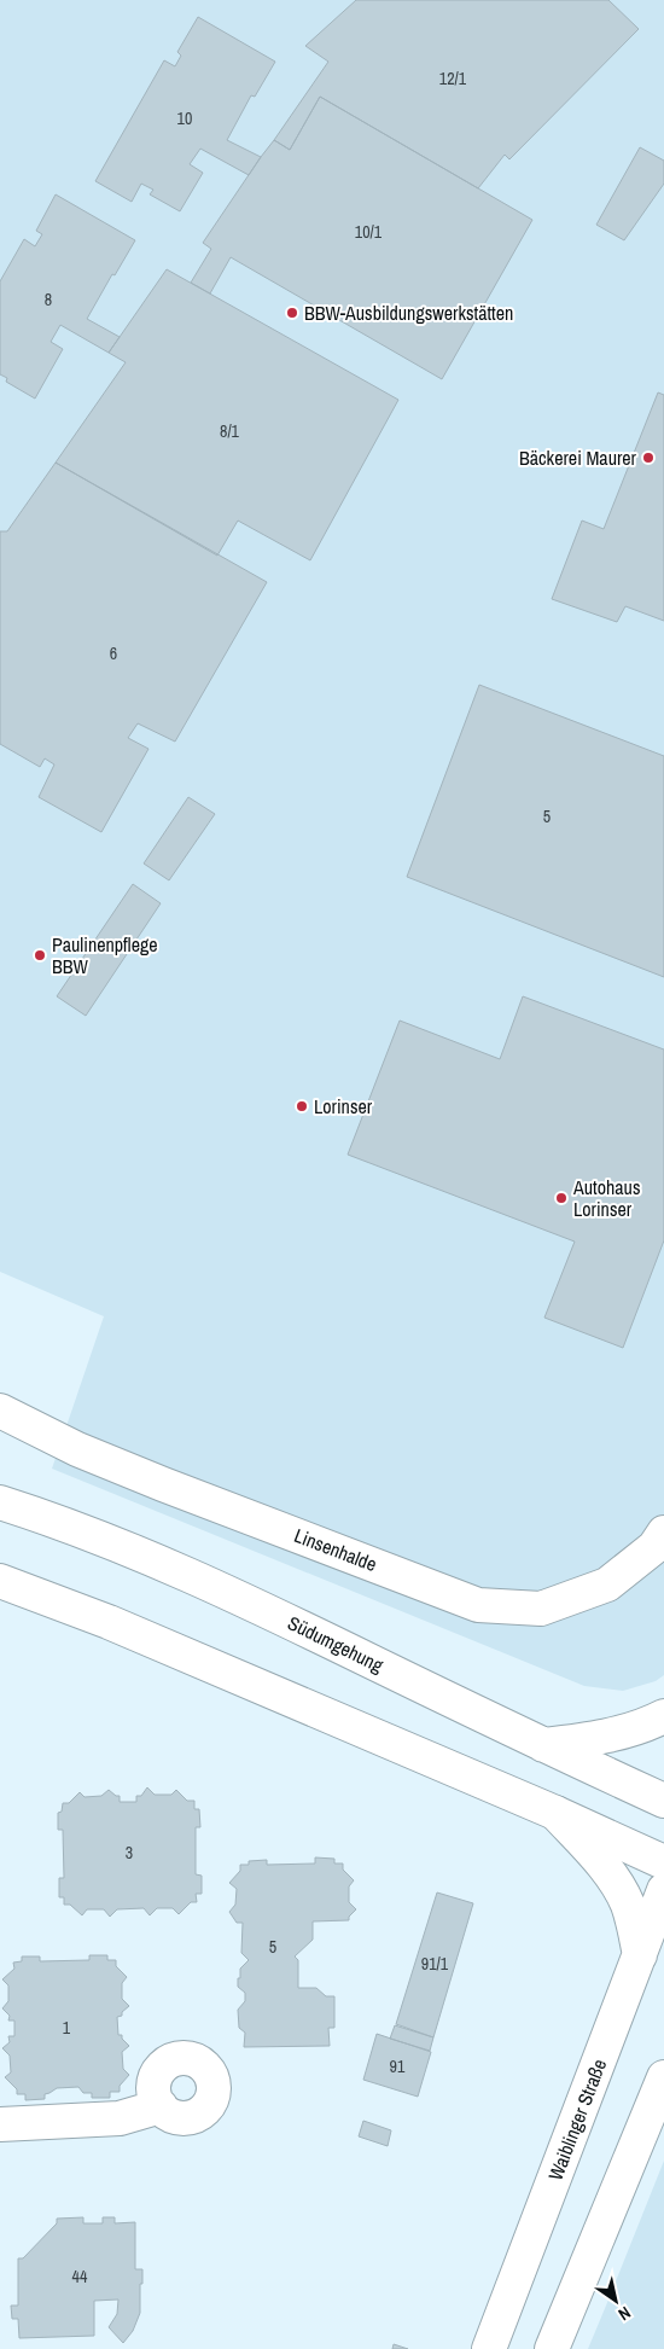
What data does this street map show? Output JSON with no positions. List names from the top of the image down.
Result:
{
  "streets": {
    "street": ["Linsenhalde", "Südumgehung", "Waiblinger Straße"]
  },
  "places": [
    "BBW-Ausbildungswerkstätten",
    "Bäckerei Maurer",
    "Paulinenpflege BBW",
    "Lorinser",
    "Autohaus Lorinser"
  ],
  "house_numbers": [
    "12/1",
    "10",
    "10/1",
    "8",
    "8/1",
    "6",
    "5",
    "3",
    "5",
    "91/1",
    "1",
    "91",
    "44"
  ],
  "north": "bottom right"
}
